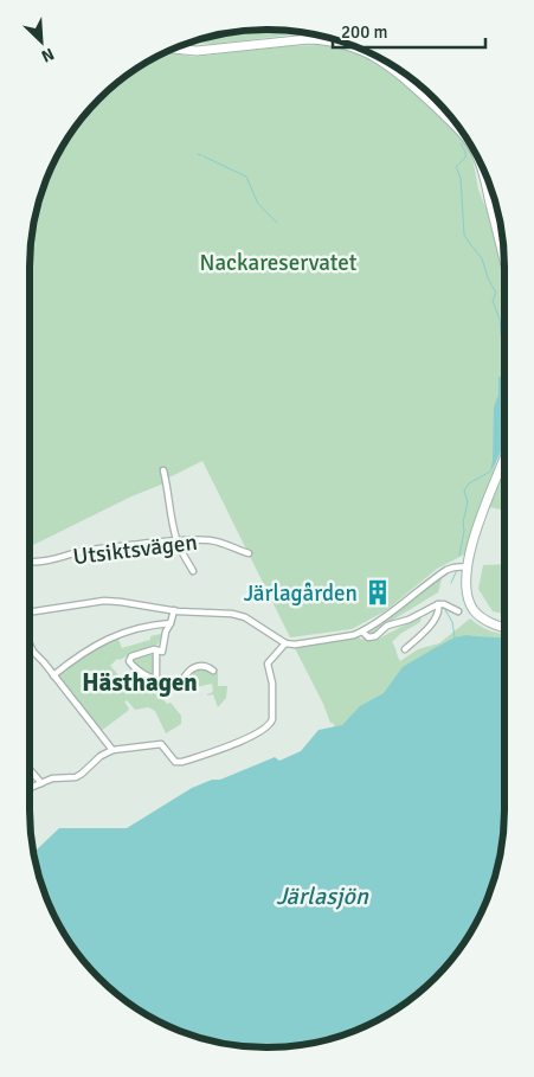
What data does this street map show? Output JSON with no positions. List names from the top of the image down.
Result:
{
  "streets": {
    "street": ["Utsiktsvägen"]
  },
  "districts": ["Hästhagen"],
  "water": ["Järlasjön"],
  "parks": ["Nackareservatet"],
  "places": {
    "building": ["Järlagården"]
  },
  "scale_bar": "200 m",
  "north": "bottom right"
}
